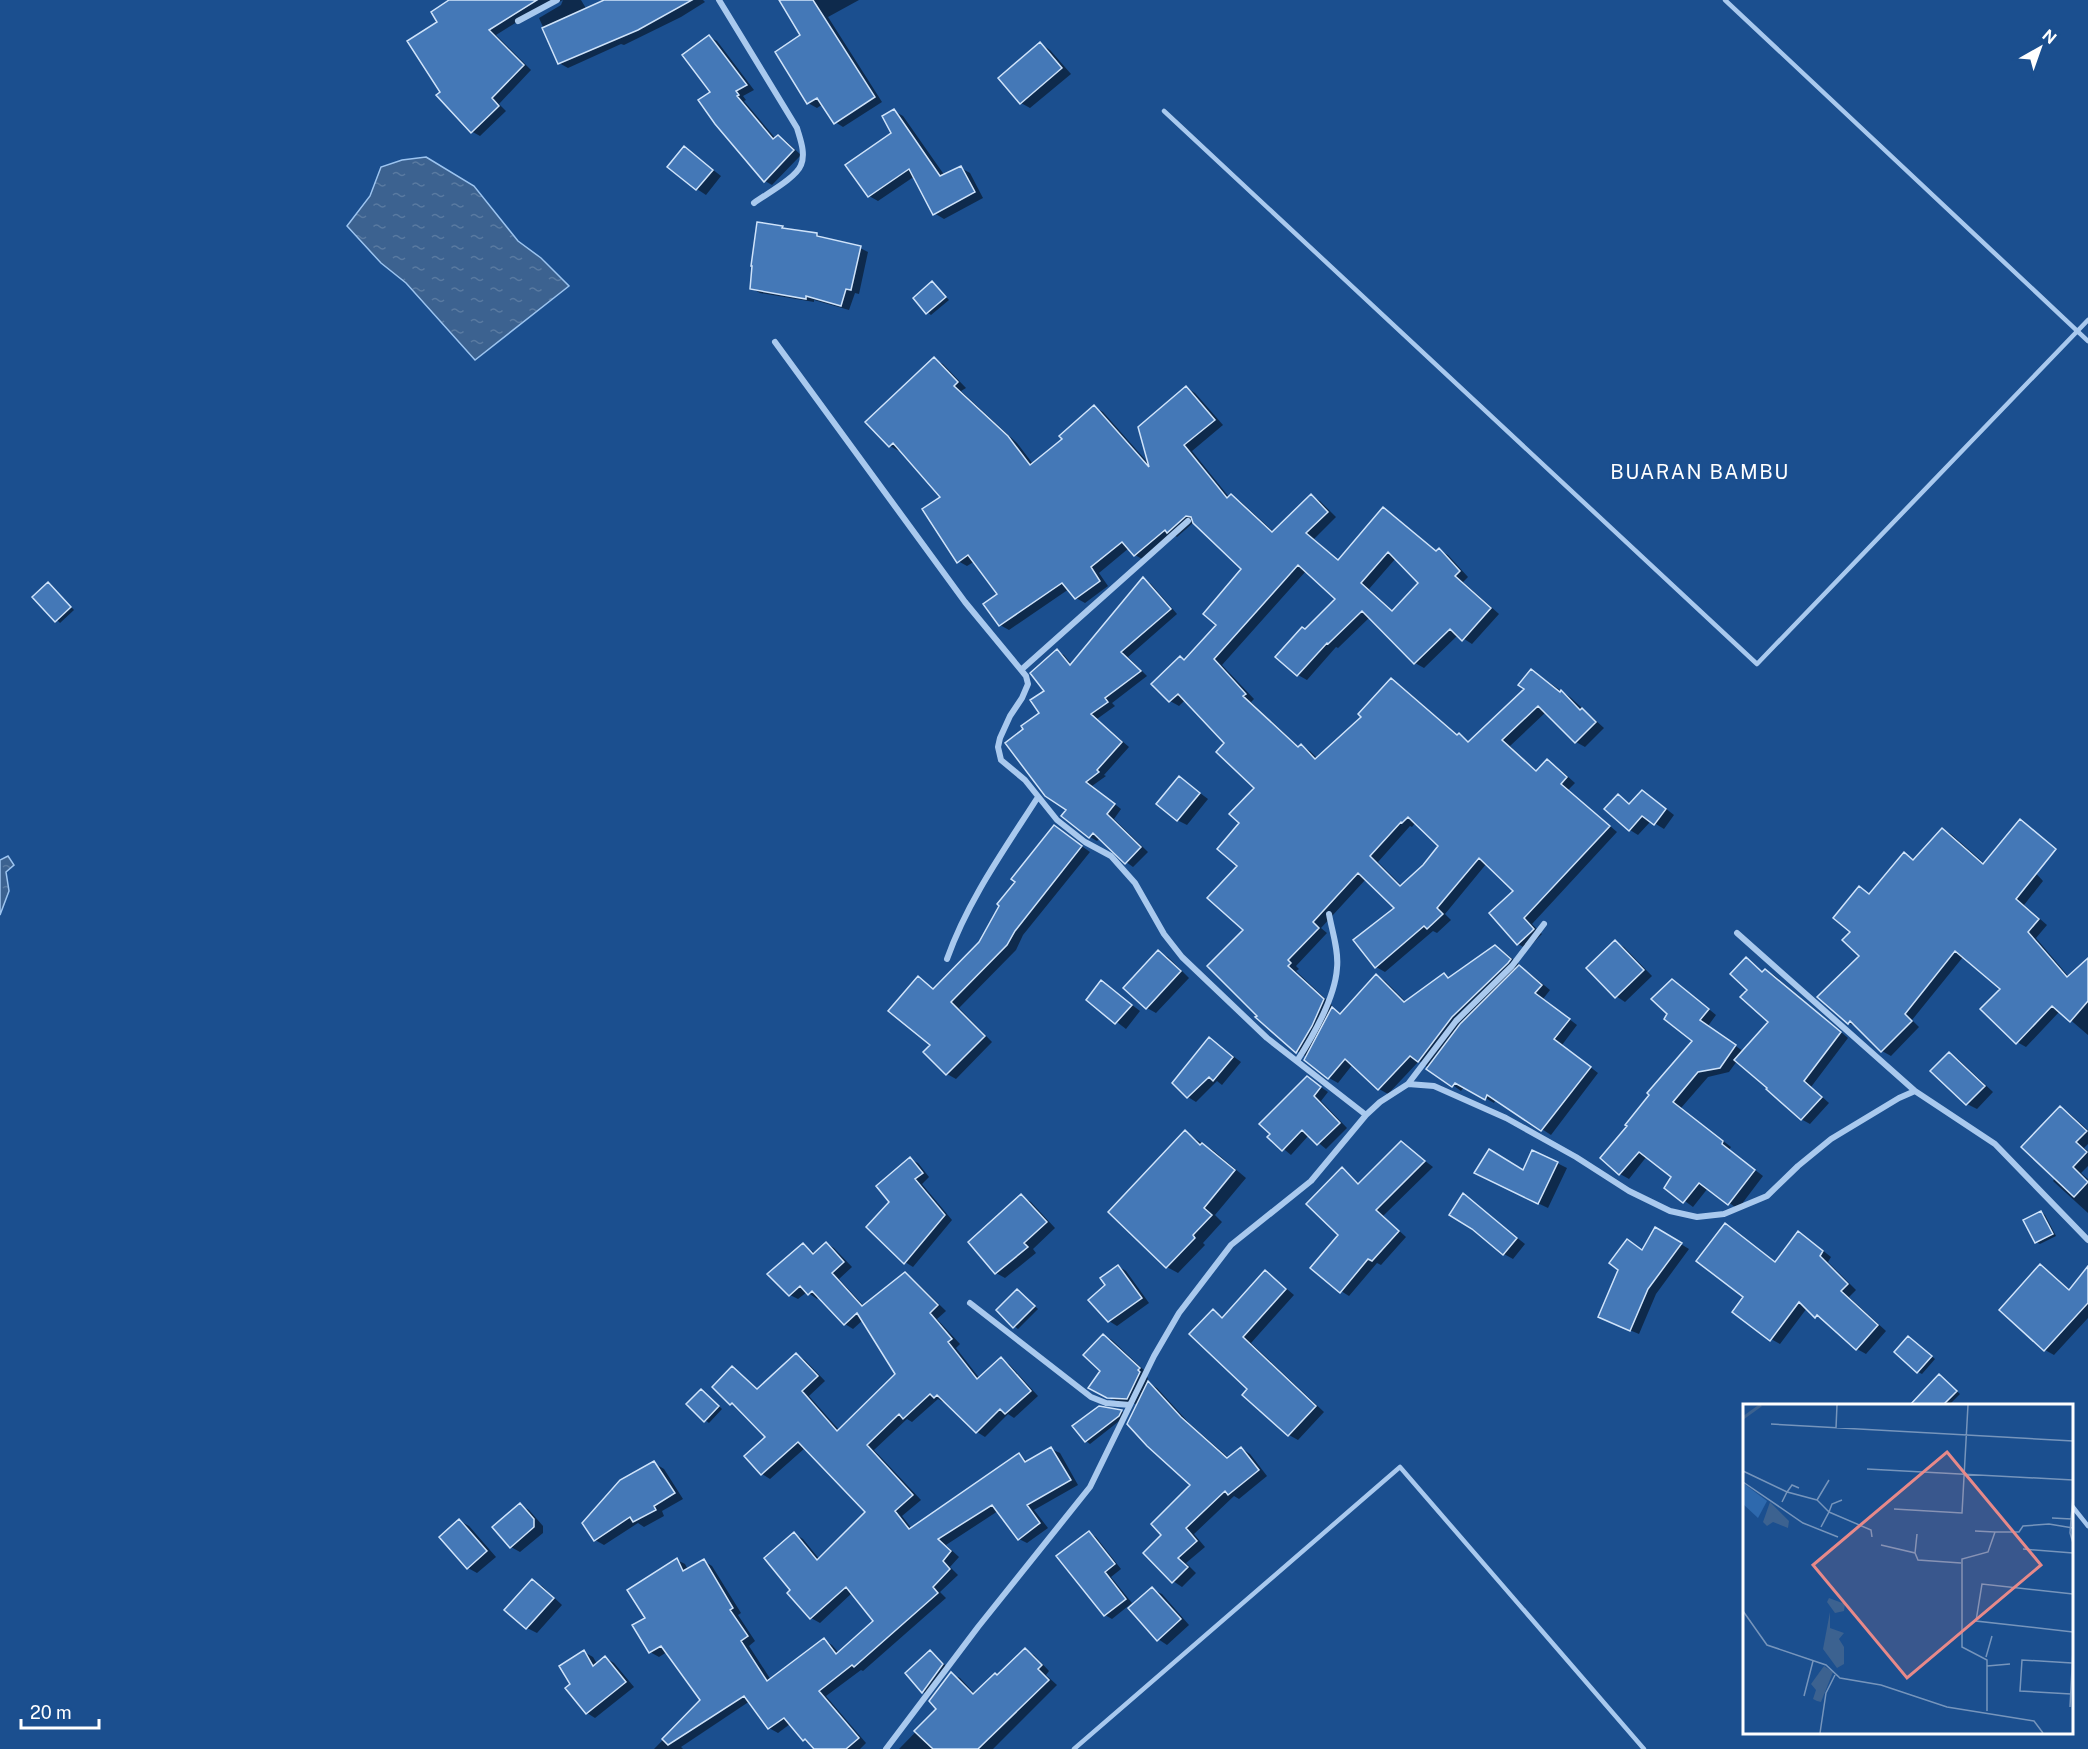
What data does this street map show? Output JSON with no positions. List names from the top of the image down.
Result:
{
  "districts": ["BUARAN BAMBU"],
  "scale_bar": "20 m",
  "north": "top right"
}
